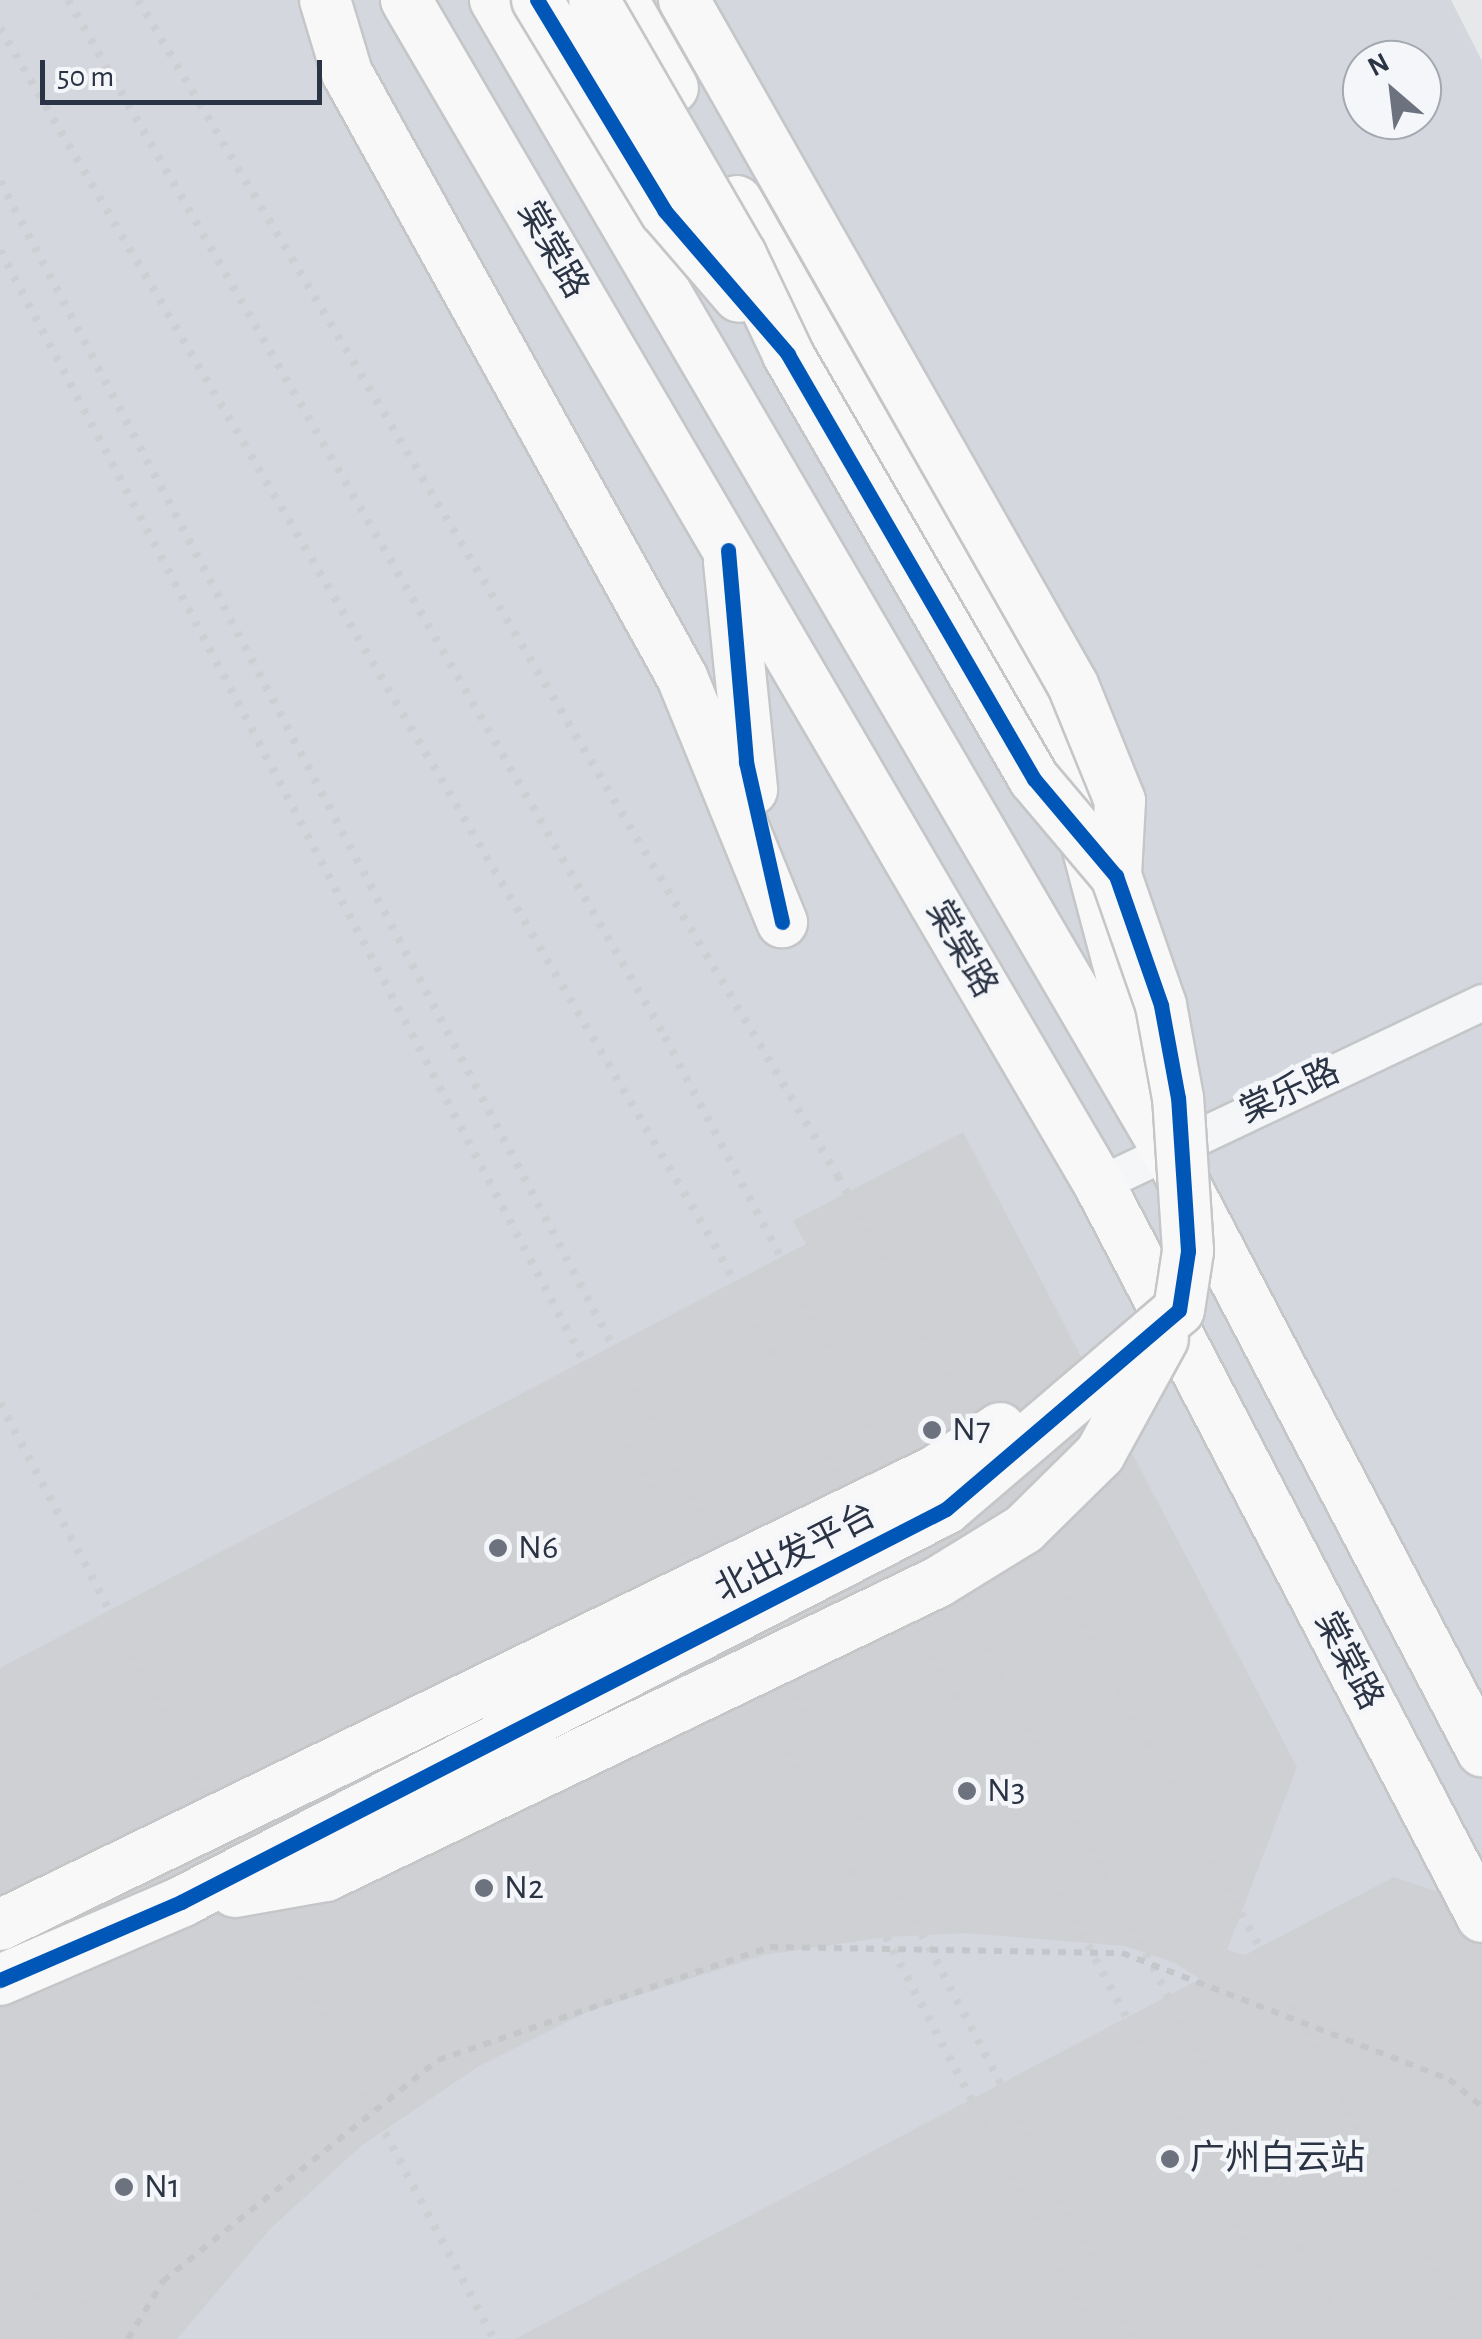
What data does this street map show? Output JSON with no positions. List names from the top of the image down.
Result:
{
  "streets": {
    "street": ["棠棠路", "棠乐路", "北出发平台"]
  },
  "crossings": [
    ["棠棠路", "棠乐路"]
  ],
  "places": [
    "N7",
    "N6",
    "N3",
    "N2",
    "广州白云站",
    "N1"
  ],
  "scale_bar": "50 m",
  "north": "top left"
}
